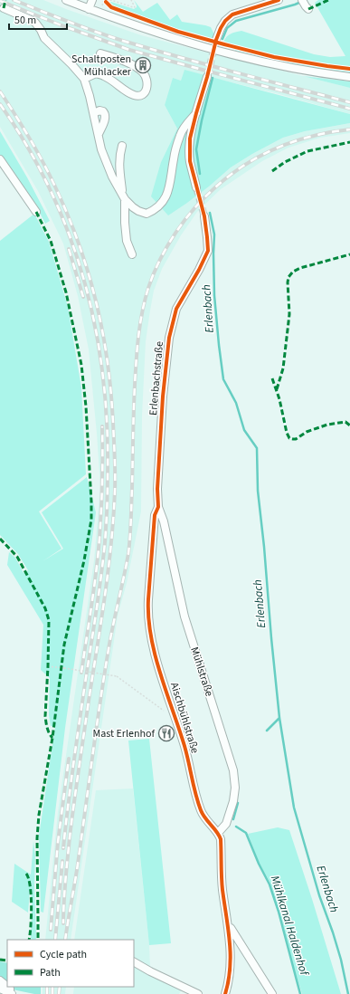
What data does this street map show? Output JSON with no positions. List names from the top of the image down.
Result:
{
  "streets": {
    "street": ["Erlenbachstraße", "Mühlstraße", "Aischbühlstraße"]
  },
  "crossings": [
    ["Erlenbachstraße", "Mühlstraße"],
    ["Erlenbachstraße", "Aischbühlstraße"],
    ["Mühlstraße", "Aischbühlstraße"]
  ],
  "water": ["Erlenbach", "Mühlkanal Haldenhof"],
  "places": {
    "building": ["Schaltposten Mühlacker"],
    "restaurant": ["Mast Erlenhof"]
  },
  "legend": ["Cycle path", "Path"],
  "scale_bar": "50 m"
}
